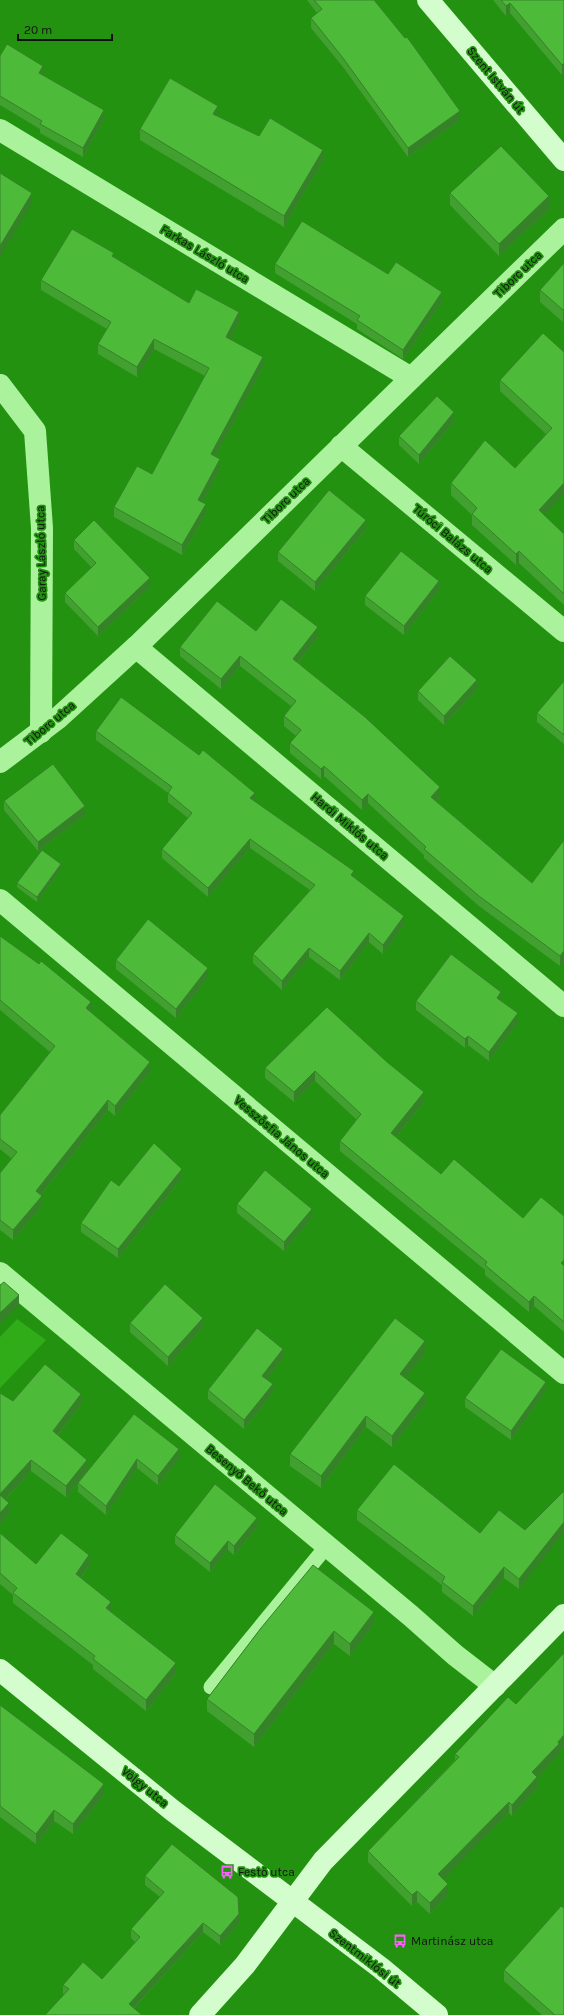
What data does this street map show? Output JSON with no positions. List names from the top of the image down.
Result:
{
  "streets": {
    "street": [
      "Szent István út",
      "Farkas László utca",
      "Tiborc utca",
      "Túróci Balázs utca",
      "Garay László utca",
      "Hardi Miklós utca",
      "Vesszősfia János utca",
      "Besenyő Bekő utca",
      "Völgy utca",
      "Szentmiklósi út"
    ]
  },
  "crossings": [
    ["Farkas László utca", "Tiborc utca"],
    ["Tiborc utca", "Túróci Balázs utca"],
    ["Tiborc utca", "Garay László utca"],
    ["Tiborc utca", "Hardi Miklós utca"],
    ["Völgy utca", "Szentmiklósi út"]
  ],
  "places": {
    "bus stop": ["Festő utca", "Martinász utca"]
  },
  "scale_bar": "20 m"
}
